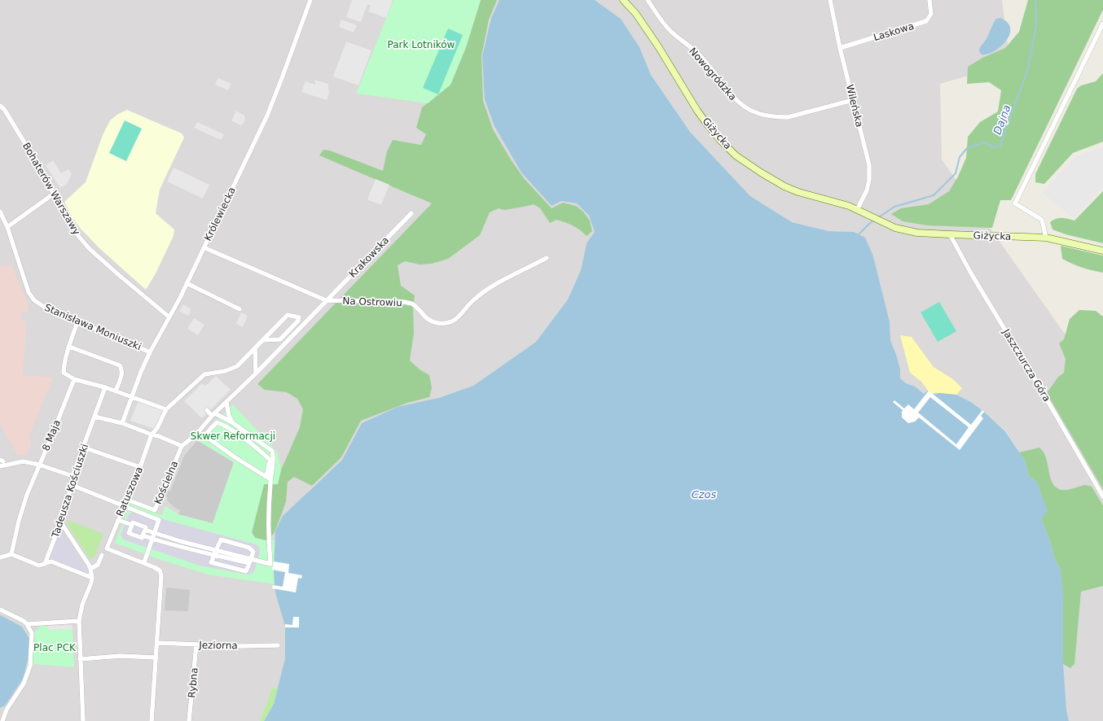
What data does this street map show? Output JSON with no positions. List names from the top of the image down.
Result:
{
  "streets": {
    "street": [
      "Laskowa",
      "Nowogródzka",
      "Wileńska",
      "Giżycka",
      "Bohaterów Warszawy",
      "Królewiecka",
      "Krakowska",
      "Na Ostrowiu",
      "Stanisława Moniuszki",
      "Jaszczurcza Góra",
      "8 Maja",
      "Kościelna",
      "Tadeusza Kościuszki",
      "Ratuszowa",
      "Jeziorna",
      "Rybna"
    ]
  },
  "crossings": [
    ["Laskowa", "Wileńska"],
    ["Nowogródzka", "Wileńska"],
    ["Wileńska", "Giżycka"],
    ["Giżycka", "Jaszczurcza Góra"],
    ["Bohaterów Warszawy", "Królewiecka"],
    ["Królewiecka", "Stanisława Moniuszki"],
    ["Krakowska", "Na Ostrowiu"],
    ["Krakowska", "Kościelna"],
    ["Kościelna", "Ratuszowa"],
    ["Ratuszowa", "Jeziorna"],
    ["Jeziorna", "Rybna"]
  ],
  "water": ["Dajna", "Czos"],
  "parks": ["Park Lotników", "Skwer Reformacji", "Plac PCK"]
}
